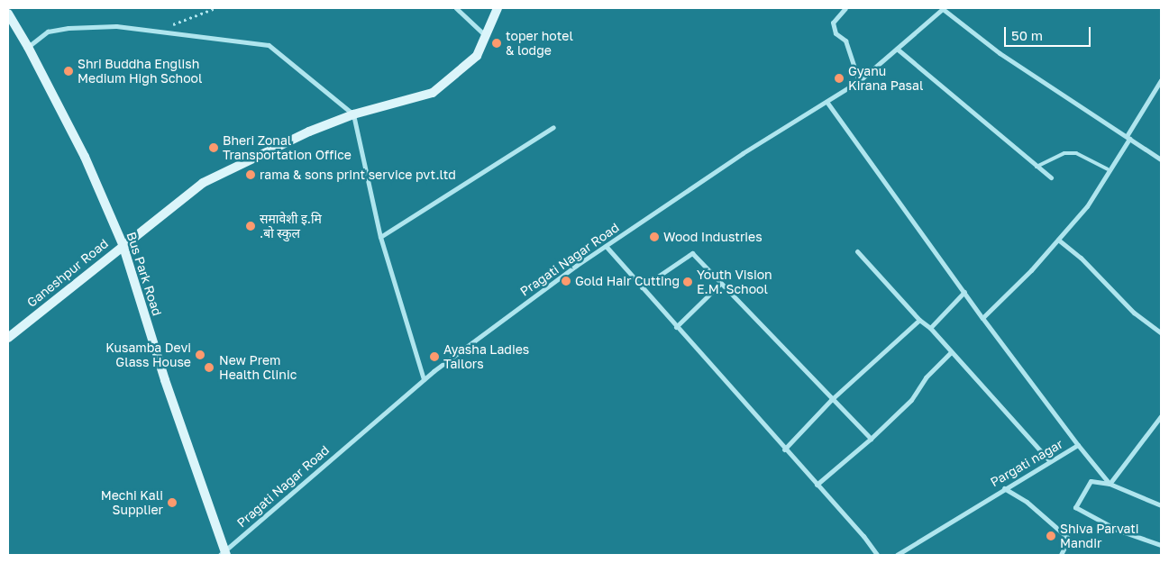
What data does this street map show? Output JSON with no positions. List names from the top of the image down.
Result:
{
  "streets": {
    "street": [
      "Pragati Nagar Road",
      "Ganeshpur Road",
      "Bus Park Road",
      "Pargati nagar"
    ]
  },
  "crossings": [
    ["Pragati Nagar Road", "Bus Park Road"],
    ["Ganeshpur Road", "Bus Park Road"]
  ],
  "places": [
    "toper hotel & lodge",
    "Shri Buddha English Medium High School",
    "Gyanu Kirana Pasal",
    "Bheri Zonal Transportation Office",
    "rama & sons print service pvt.ltd",
    "समावेशी इ.मि .बाे स्कुल",
    "Wood Industries",
    "Gold Hair Cutting",
    "Youth Vision E.M. School",
    "Kusamba Devi Glass House",
    "Ayasha Ladies Tailors",
    "New Prem Health Clinic",
    "Mechi Kali Supplier",
    "Shiva Parvati Mandir"
  ],
  "scale_bar": "50 m"
}
